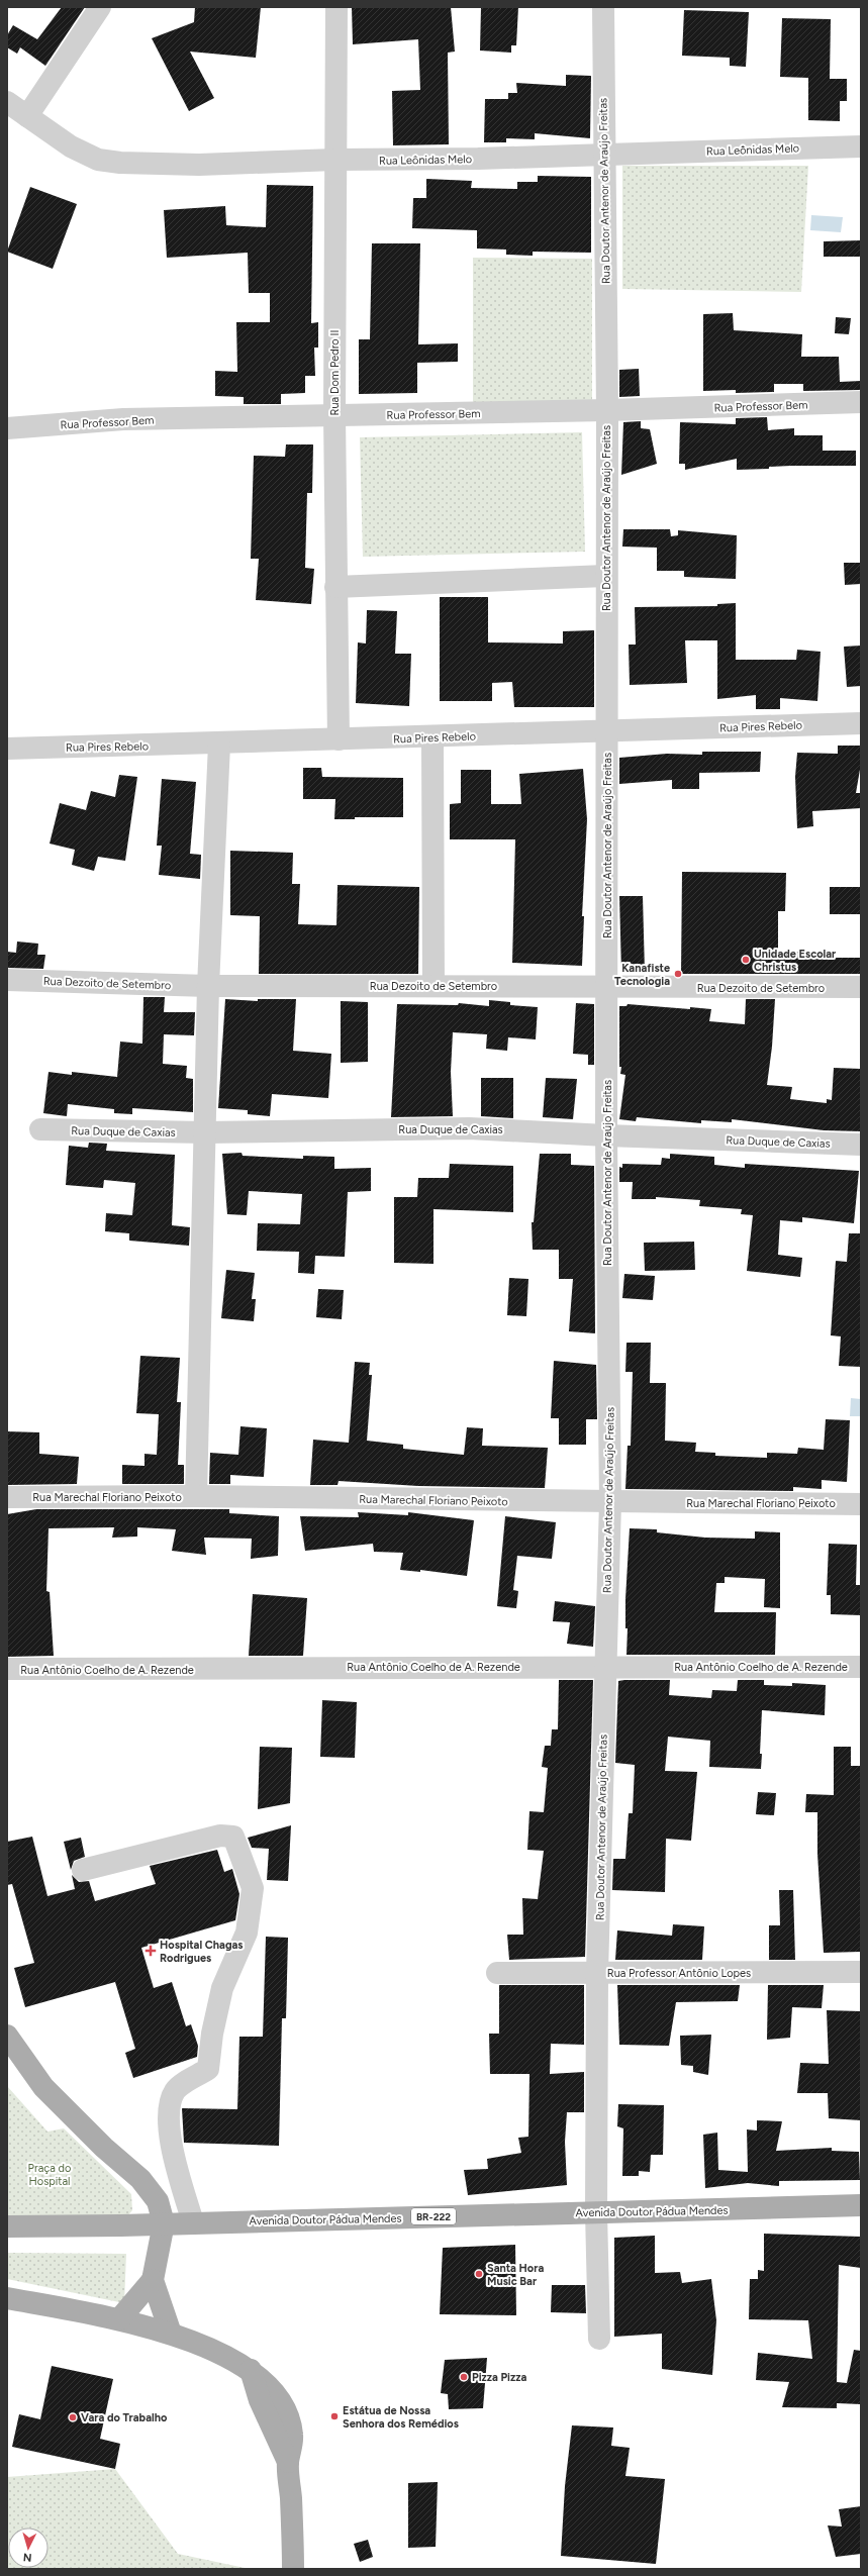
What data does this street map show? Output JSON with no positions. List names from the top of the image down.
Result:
{
  "streets": {
    "main road": ["Avenida Doutor Pádua Mendes", "BR-222"],
    "street": [
      "Rua Leônidas Melo",
      "Rua Doutor Antenor de Araújo Freitas",
      "Rua Dom Pedro II",
      "Rua Professor Bem",
      "Rua Pires Rebelo",
      "Rua Dezoito de Setembro",
      "Rua Duque de Caxias",
      "Rua Marechal Floriano Peixoto",
      "Rua Antônio Coelho de A. Rezende",
      "Rua Professor Antônio Lopes"
    ]
  },
  "crossings": [
    ["Rua Leônidas Melo", "Rua Doutor Antenor de Araújo Freitas"],
    ["Rua Leônidas Melo", "Rua Dom Pedro II"],
    ["Rua Doutor Antenor de Araújo Freitas", "Rua Professor Bem"],
    ["Rua Doutor Antenor de Araújo Freitas", "Rua Pires Rebelo"],
    ["Rua Doutor Antenor de Araújo Freitas", "Rua Dezoito de Setembro"],
    ["Rua Doutor Antenor de Araújo Freitas", "Rua Duque de Caxias"],
    ["Rua Doutor Antenor de Araújo Freitas", "Rua Marechal Floriano Peixoto"],
    ["Rua Doutor Antenor de Araújo Freitas", "Rua Antônio Coelho de A. Rezende"],
    ["Rua Doutor Antenor de Araújo Freitas", "Rua Professor Antônio Lopes"],
    ["Rua Doutor Antenor de Araújo Freitas", "Avenida Doutor Pádua Mendes"],
    ["Rua Dom Pedro II", "Rua Professor Bem"],
    ["Rua Dom Pedro II", "Rua Pires Rebelo"]
  ],
  "parks": ["Praça do Hospital"],
  "places": {
    "other": [
      "Unidade Escolar Christus",
      "Kanafiste Tecnologia",
      "Santa Hora Music Bar",
      "Pizza Pizza",
      "Estátua de Nossa Senhora dos Remédios",
      "Vara do Trabalho"
    ],
    "health": ["Hospital Chagas Rodrigues"]
  },
  "north": "bottom"
}
